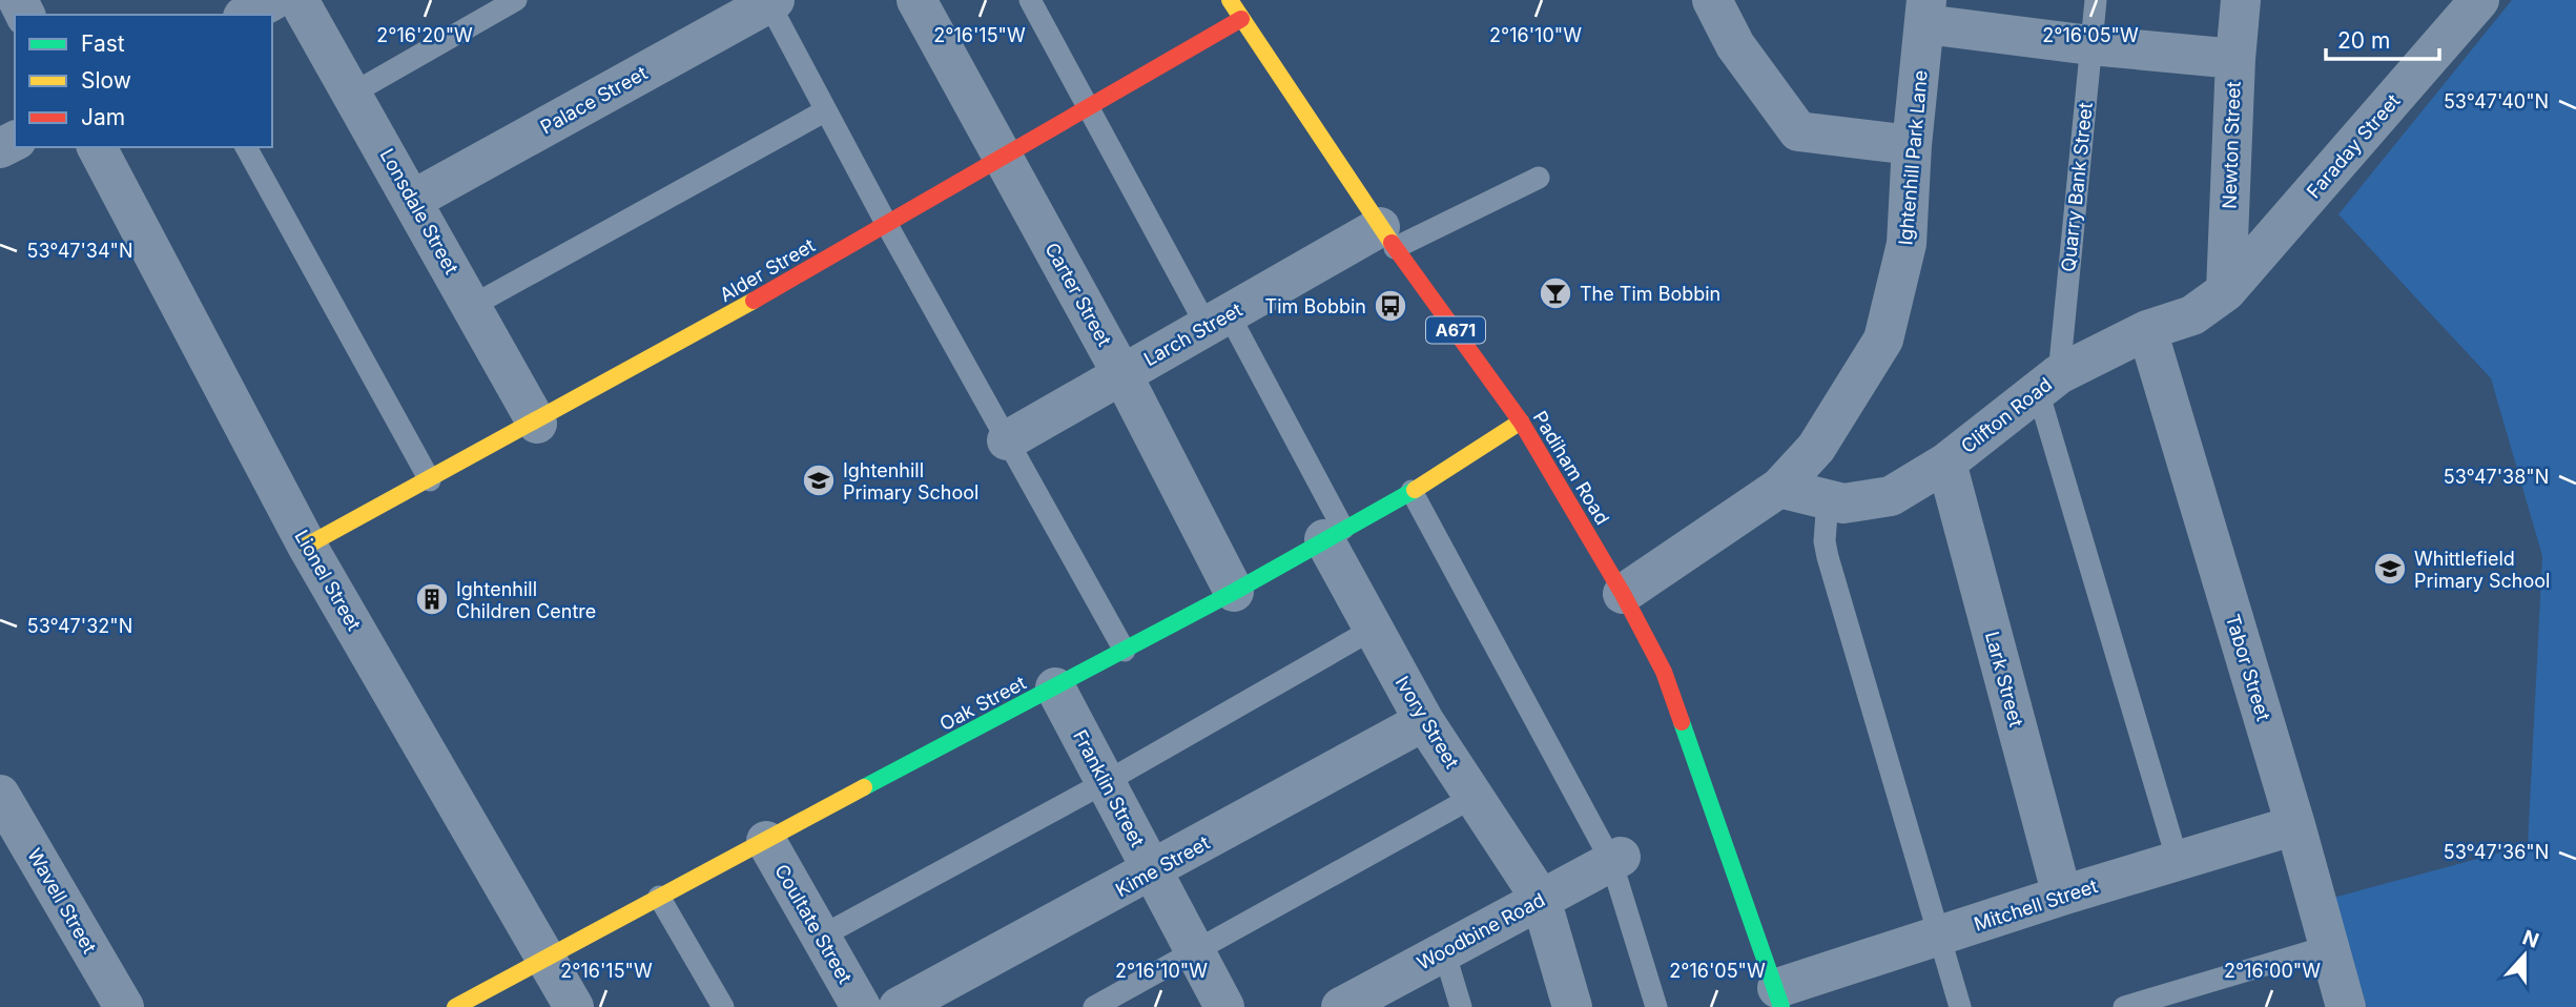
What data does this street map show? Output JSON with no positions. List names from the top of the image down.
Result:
{
  "streets": {
    "street": [
      "Palace Street",
      "Newton Street",
      "Faraday Street",
      "Ightenhill Park Lane",
      "Lonsdale Street",
      "Alder Street",
      "Carter Street",
      "A671",
      "Larch Street",
      "Clifton Road",
      "Padiham Road",
      "Lionel Street",
      "Tabor Street",
      "Lark Street",
      "Oak Street",
      "Ivory Street",
      "Franklin Street",
      "Kime Street",
      "Wavell Street",
      "Mitchell Street",
      "Coultate Street",
      "Woodbine Road"
    ],
    "lane": ["Quarry Bank Street"]
  },
  "crossings": [
    ["Palace Street", "Lonsdale Street"],
    ["Newton Street", "Faraday Street"],
    ["Newton Street", "Clifton Road"],
    ["Faraday Street", "Clifton Road"],
    ["Ightenhill Park Lane", "Clifton Road"],
    ["Ightenhill Park Lane", "Padiham Road"],
    ["Quarry Bank Street", "Clifton Road"],
    ["Lonsdale Street", "Alder Street"],
    ["Alder Street", "Carter Street"],
    ["Alder Street", "Padiham Road"],
    ["Alder Street", "Lionel Street"],
    ["Carter Street", "Larch Street"],
    ["Carter Street", "Oak Street"],
    ["Larch Street", "Padiham Road"],
    ["Clifton Road", "Tabor Street"],
    ["Clifton Road", "Lark Street"],
    ["Padiham Road", "Oak Street"],
    ["Padiham Road", "Mitchell Street"],
    ["Lionel Street", "Oak Street"],
    ["Tabor Street", "Mitchell Street"],
    ["Lark Street", "Mitchell Street"],
    ["Oak Street", "Ivory Street"],
    ["Oak Street", "Franklin Street"],
    ["Oak Street", "Coultate Street"],
    ["Ivory Street", "Kime Street"],
    ["Ivory Street", "Woodbine Road"],
    ["Franklin Street", "Kime Street"]
  ],
  "places": {
    "bar": ["The Tim Bobbin"],
    "bus stop": ["Tim Bobbin"],
    "school or university": ["Ightenhill Primary School", "Whittlefield Primary School"],
    "building": ["Ightenhill Children Centre"]
  },
  "legend": ["Fast", "Slow", "Jam"],
  "scale_bar": "20 m",
  "north": "top",
  "coordinates": [
    "2°16'05\"W",
    "2°16'20\"W",
    "2°16'15\"W",
    "2°16'10\"W",
    "53°47'40\"N",
    "53°47'34\"N",
    "53°47'38\"N",
    "53°47'32\"N",
    "53°47'36\"N",
    "2°16'00\"W"
  ]
}
